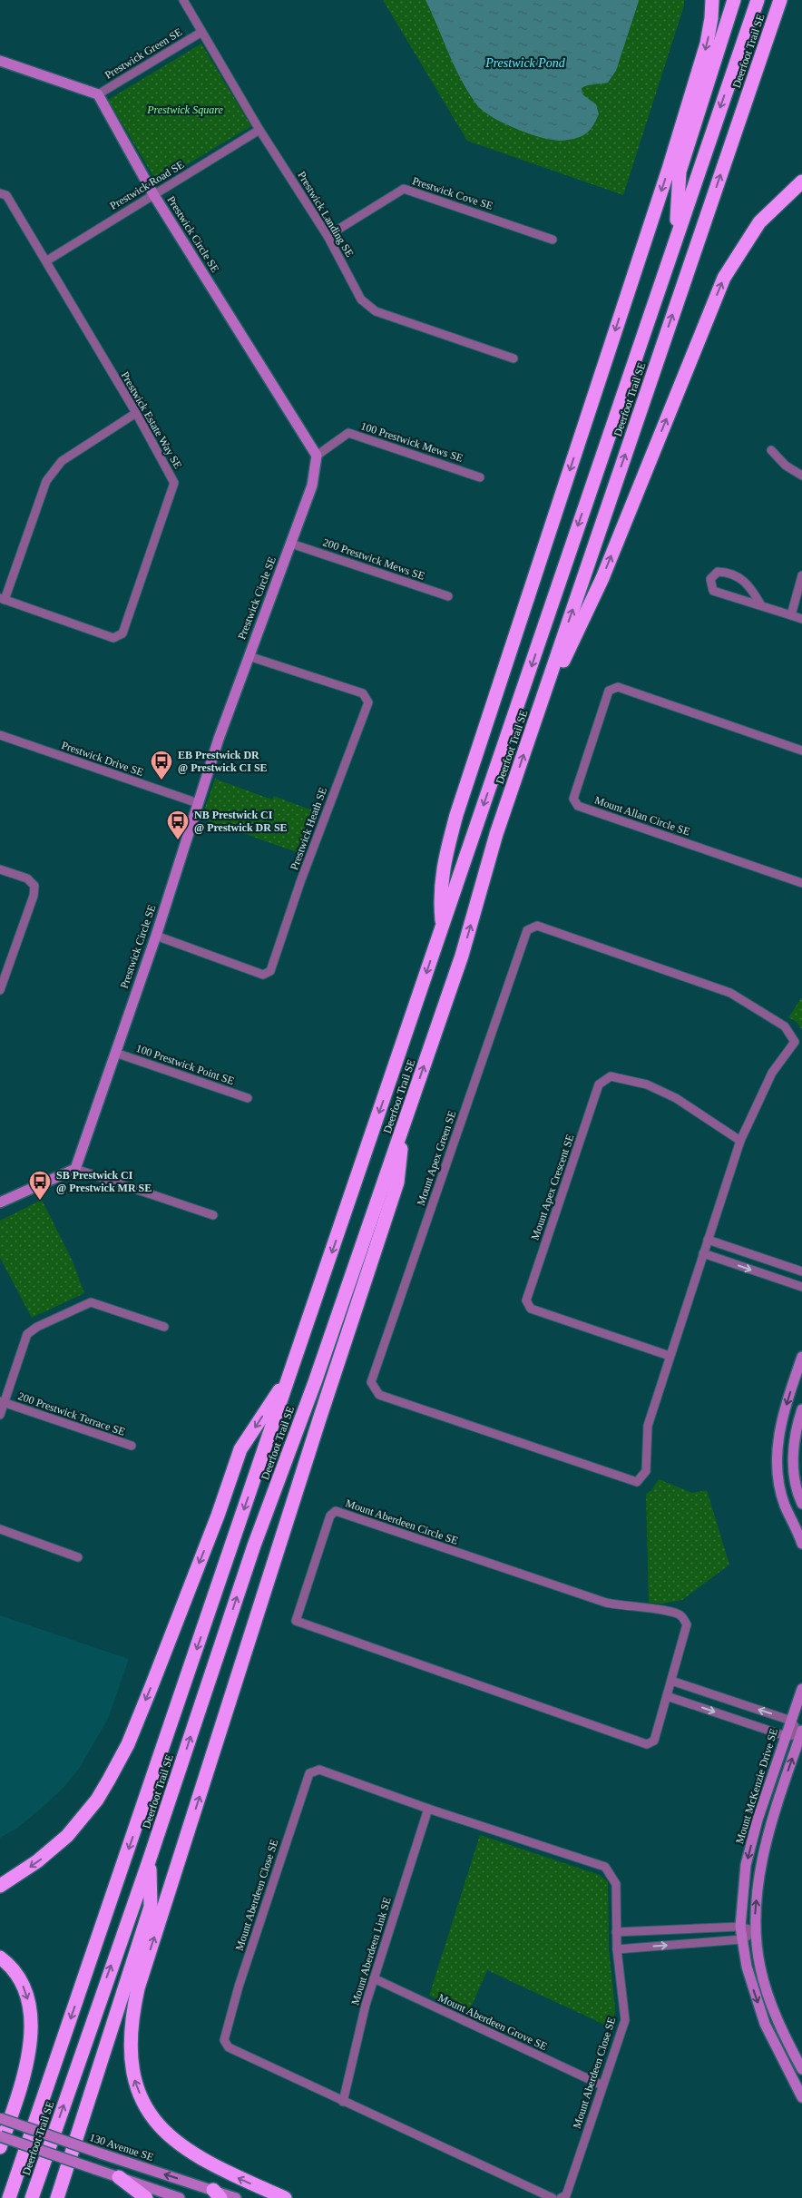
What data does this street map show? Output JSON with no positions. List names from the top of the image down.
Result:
{
  "streets": {
    "highway": ["Deerfoot Trail SE"],
    "street": [
      "Prestwick Green SE",
      "Prestwick Road SE",
      "Prestwick Cove SE",
      "Prestwick Landing SE",
      "Prestwick Circle SE",
      "Prestwick Estate Way SE",
      "100 Prestwick Mews SE",
      "200 Prestwick Mews SE",
      "Prestwick Drive SE",
      "Mount Allan Circle SE",
      "Prestwick Heath SE",
      "100 Prestwick Point SE",
      "Mount Apex Green SE",
      "Mount Apex Crescent SE",
      "200 Prestwick Terrace SE",
      "Mount Aberdeen Circle SE",
      "Mount McKenzie Drive SE",
      "Mount Aberdeen Close SE",
      "Mount Aberdeen Link SE",
      "Mount Aberdeen Grove SE",
      "130 Avenue SE"
    ]
  },
  "crossings": [
    ["Prestwick Green SE", "Prestwick Landing SE"],
    ["Prestwick Green SE", "Prestwick Circle SE"],
    ["Prestwick Road SE", "Prestwick Landing SE"],
    ["Prestwick Road SE", "Prestwick Circle SE"],
    ["Prestwick Road SE", "Prestwick Estate Way SE"],
    ["Prestwick Cove SE", "Prestwick Landing SE"],
    ["Prestwick Circle SE", "100 Prestwick Mews SE"],
    ["Prestwick Circle SE", "200 Prestwick Mews SE"],
    ["Prestwick Circle SE", "Prestwick Drive SE"],
    ["Prestwick Circle SE", "Prestwick Heath SE"],
    ["Prestwick Circle SE", "100 Prestwick Point SE"],
    ["Mount Apex Green SE", "Mount Apex Crescent SE"],
    ["Mount Aberdeen Close SE", "Mount Aberdeen Link SE"],
    ["Mount Aberdeen Close SE", "Mount Aberdeen Grove SE"],
    ["Mount Aberdeen Link SE", "Mount Aberdeen Grove SE"]
  ],
  "water": ["Prestwick Pond"],
  "parks": ["Prestwick Square"],
  "places": {
    "bus stop": ["EB Prestwick DR @ Prestwick CI SE", "NB Prestwick CI @ Prestwick DR SE", "SB Prestwick CI @ Prestwick MR SE"]
  }
}
